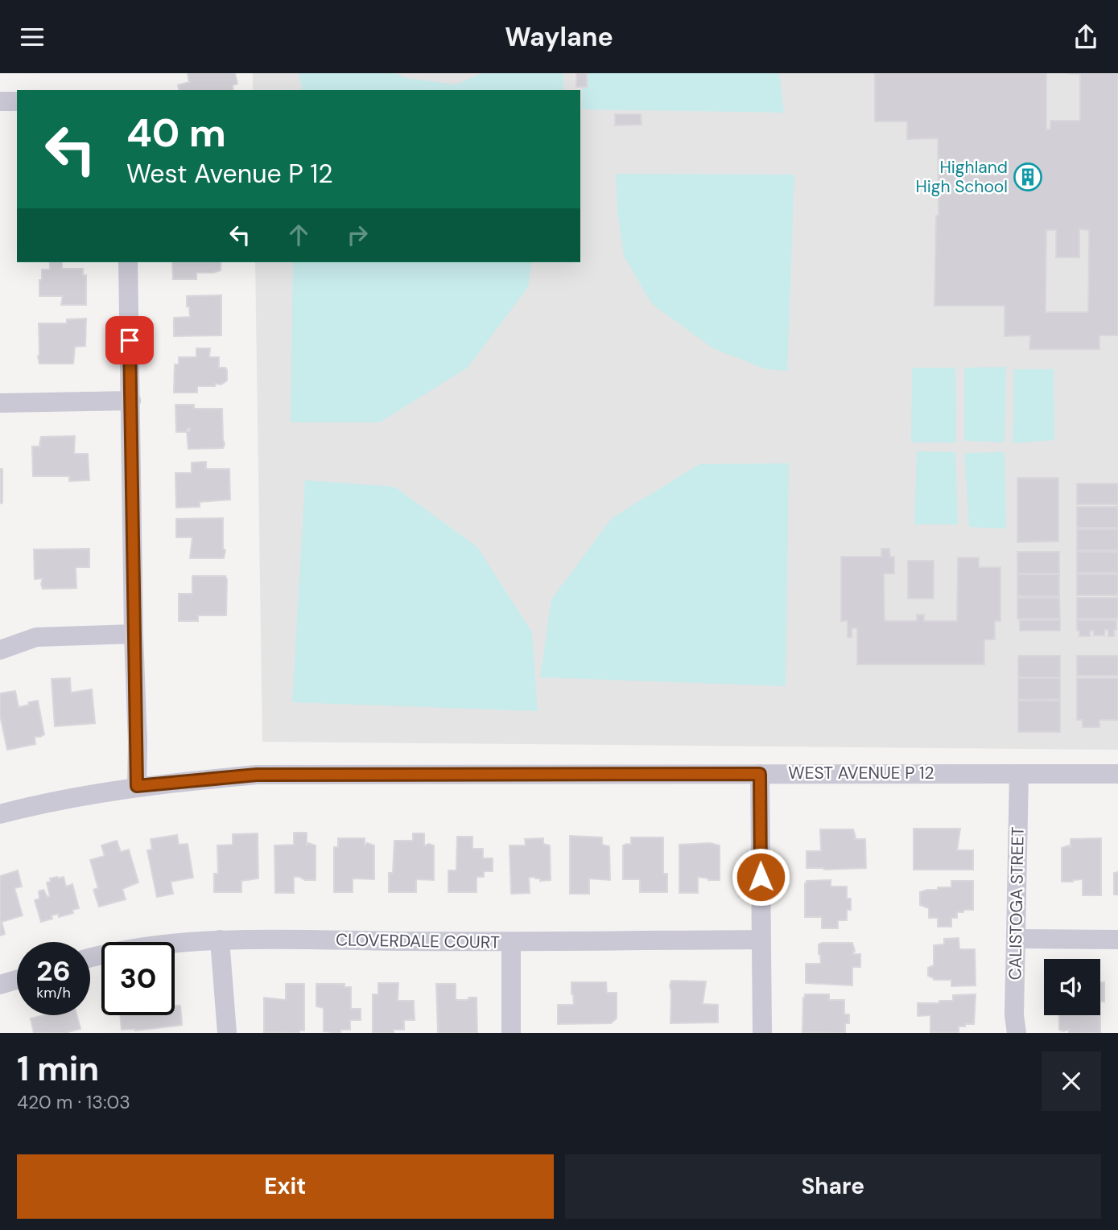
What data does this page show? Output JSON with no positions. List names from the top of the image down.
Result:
{
  "streets": {
    "street": ["WEST AVENUE P 12", "CALISTOGA STREET", "CLOVERDALE COURT"]
  },
  "crossings": [
    ["WEST AVENUE P 12", "CALISTOGA STREET"]
  ],
  "places": {
    "building": ["Highland High School"]
  },
  "page": {
    "header": "Waylane",
    "turn": ["40 m", "West Avenue P 12"],
    "speed": "26 km/h",
    "limit": "30",
    "heading": ["1 min", "420 m · 13:03"],
    "buttons": ["Exit", "Share"]
  }
}
